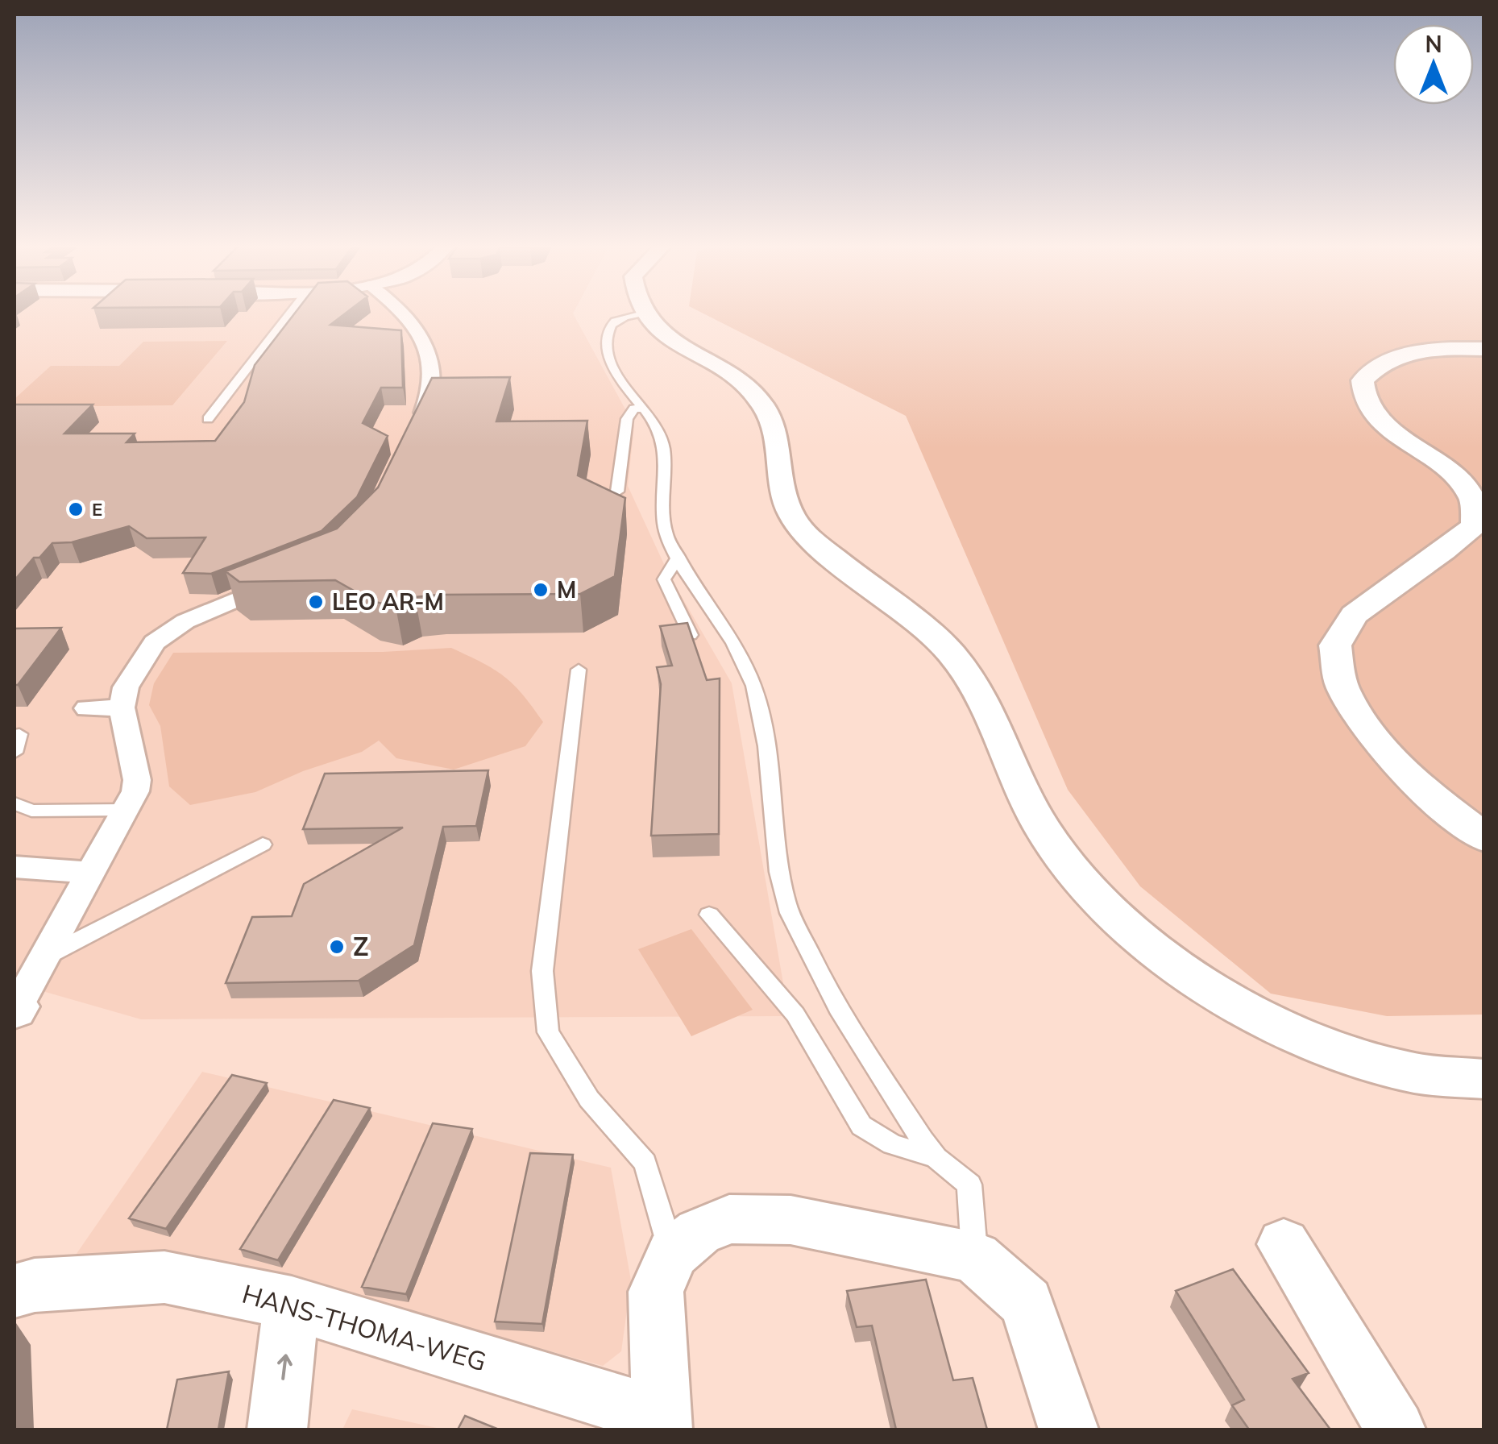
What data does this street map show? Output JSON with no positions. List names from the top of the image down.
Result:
{
  "streets": {
    "street": ["HANS-THOMA-WEG"]
  },
  "places": [
    "E",
    "M",
    "LEO AR-M",
    "Z"
  ],
  "north": "top"
}
